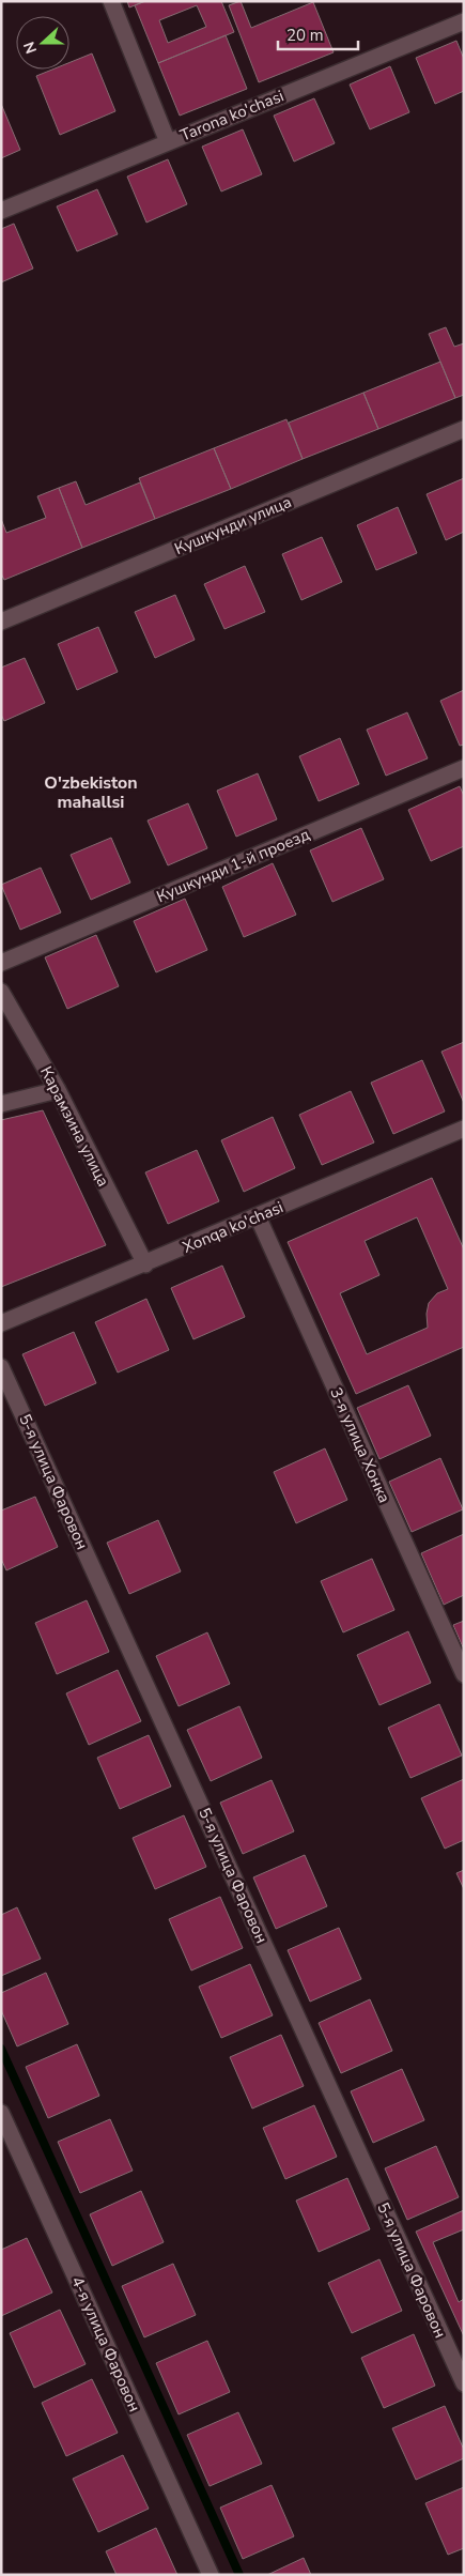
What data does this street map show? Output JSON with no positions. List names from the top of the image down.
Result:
{
  "streets": {
    "street": [
      "Tarona ko'chasi",
      "Кушкунди улица",
      "Кушкунди 1-й проезд",
      "Карамзина улица",
      "Xonqa ko'chasi",
      "3-я улица Хонка",
      "5-я улица Фаровон",
      "4-я улица Фаровон"
    ]
  },
  "crossings": [
    ["Карамзина улица", "Xonqa ko'chasi"],
    ["Xonqa ko'chasi", "3-я улица Хонка"]
  ],
  "districts": ["O'zbekiston mahallsi"],
  "scale_bar": "20 m",
  "north": "left"
}
